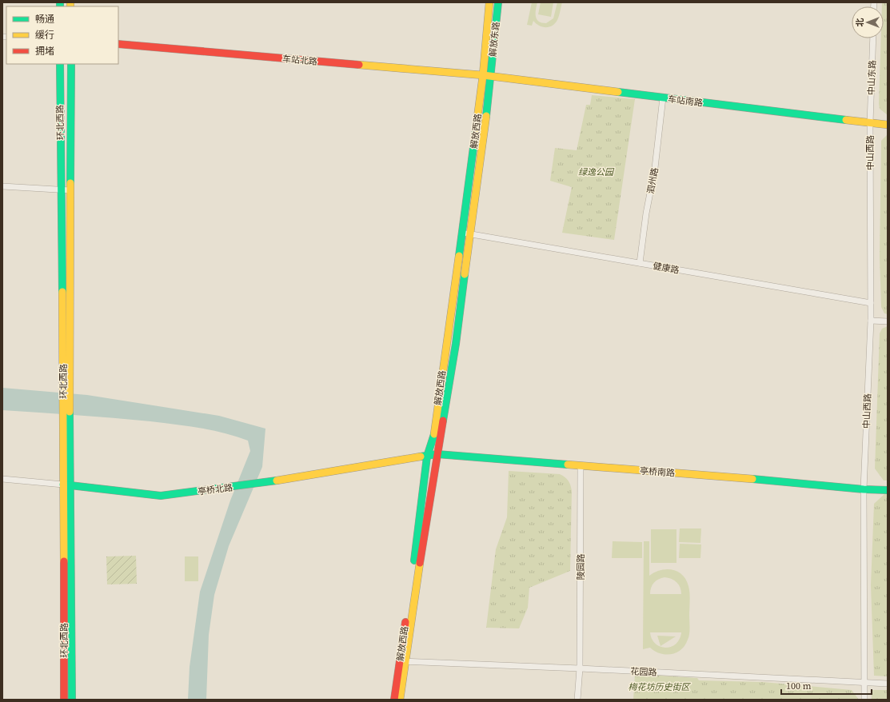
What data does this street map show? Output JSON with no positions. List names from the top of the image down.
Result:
{
  "streets": {
    "street": [
      "解放东路",
      "车站北路",
      "中山东路",
      "车站南路",
      "环北西路",
      "解放西路",
      "中山西路",
      "泗州路",
      "健康路",
      "亭桥南路",
      "亭桥北路",
      "陵园路",
      "花园路"
    ]
  },
  "crossings": [
    ["解放东路", "车站北路"],
    ["解放东路", "车站南路"],
    ["解放东路", "解放西路"],
    ["车站北路", "车站南路"],
    ["车站北路", "解放西路"],
    ["中山东路", "车站南路"],
    ["中山东路", "中山西路"],
    ["车站南路", "解放西路"],
    ["车站南路", "中山西路"],
    ["车站南路", "泗州路"],
    ["环北西路", "亭桥北路"],
    ["解放西路", "健康路"],
    ["解放西路", "亭桥南路"],
    ["解放西路", "亭桥北路"],
    ["解放西路", "花园路"],
    ["中山西路", "健康路"],
    ["中山西路", "亭桥南路"],
    ["中山西路", "花园路"],
    ["泗州路", "健康路"],
    ["亭桥南路", "亭桥北路"],
    ["亭桥南路", "陵园路"],
    ["陵园路", "花园路"]
  ],
  "parks": ["绿逸公园", "梅花坊历史街区"],
  "legend": ["畅通", "缓行", "拥堵"],
  "scale_bar": "100 m",
  "north": "left"
}
